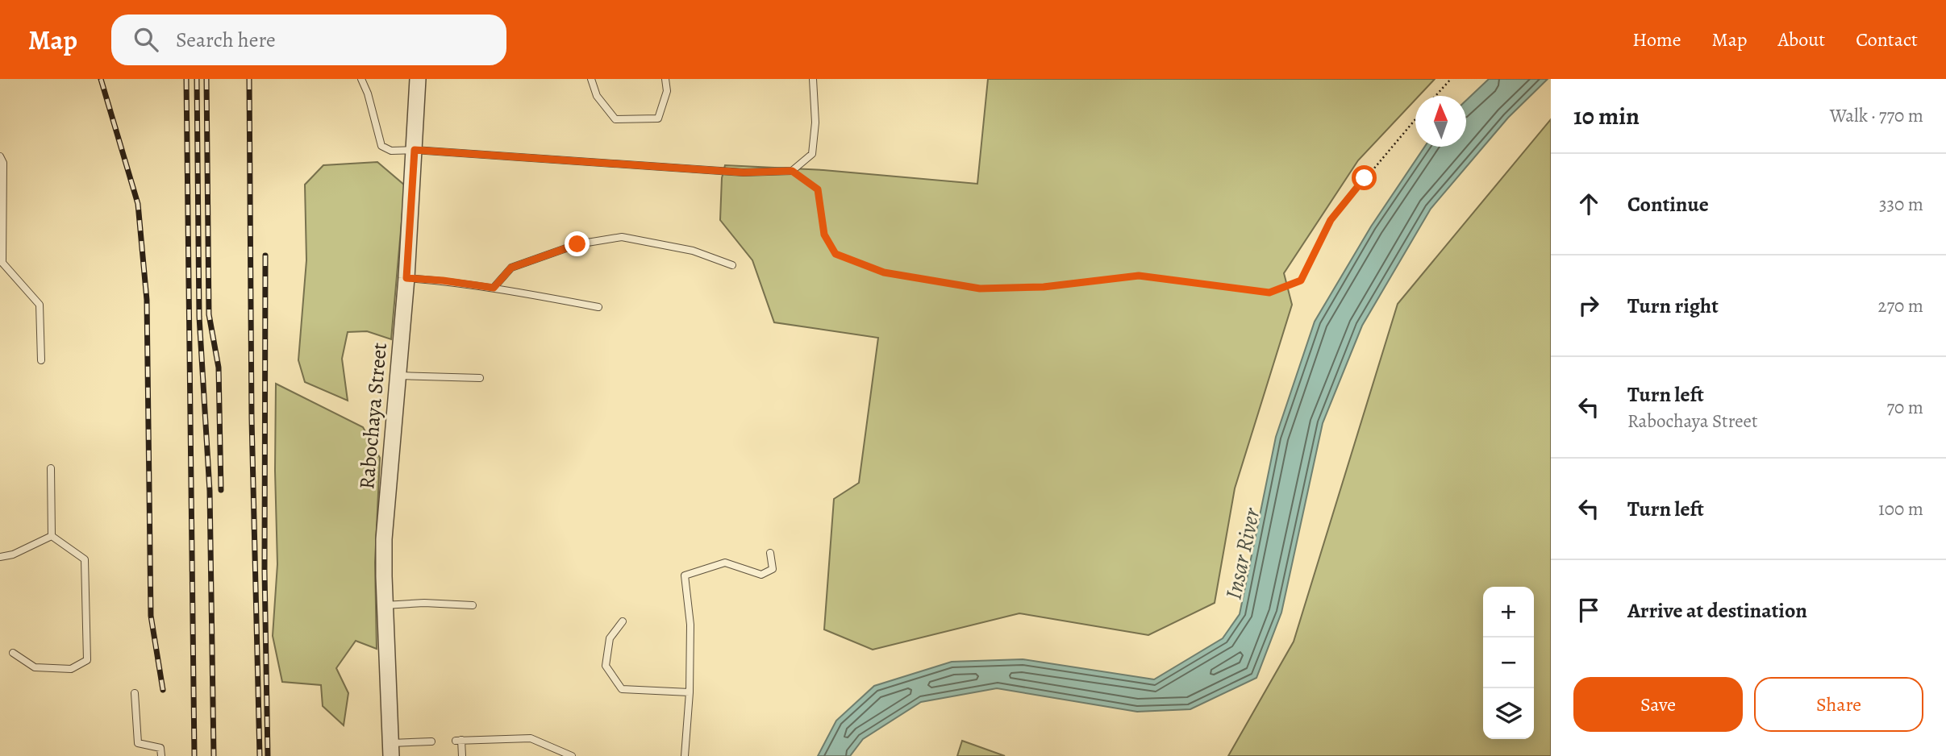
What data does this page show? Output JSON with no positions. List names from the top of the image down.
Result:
{
  "streets": {
    "street": ["Rabochaya Street"]
  },
  "water": ["Insar River"],
  "north": "top",
  "page": {
    "header": "Map",
    "search": "Search here",
    "nav": [
      "Home",
      "Map",
      "About",
      "Contact"
    ],
    "heading": ["10 min", "Walk · 770 m"],
    "list": [
      ["Continue", "330 m"],
      ["Turn right", "270 m"],
      ["Turn left", "Rabochaya Street", "70 m"],
      ["Turn left", "100 m"],
      "Arrive at destination"
    ],
    "map_buttons": ["+", "−"],
    "buttons": ["Save", "Share"]
  }
}
